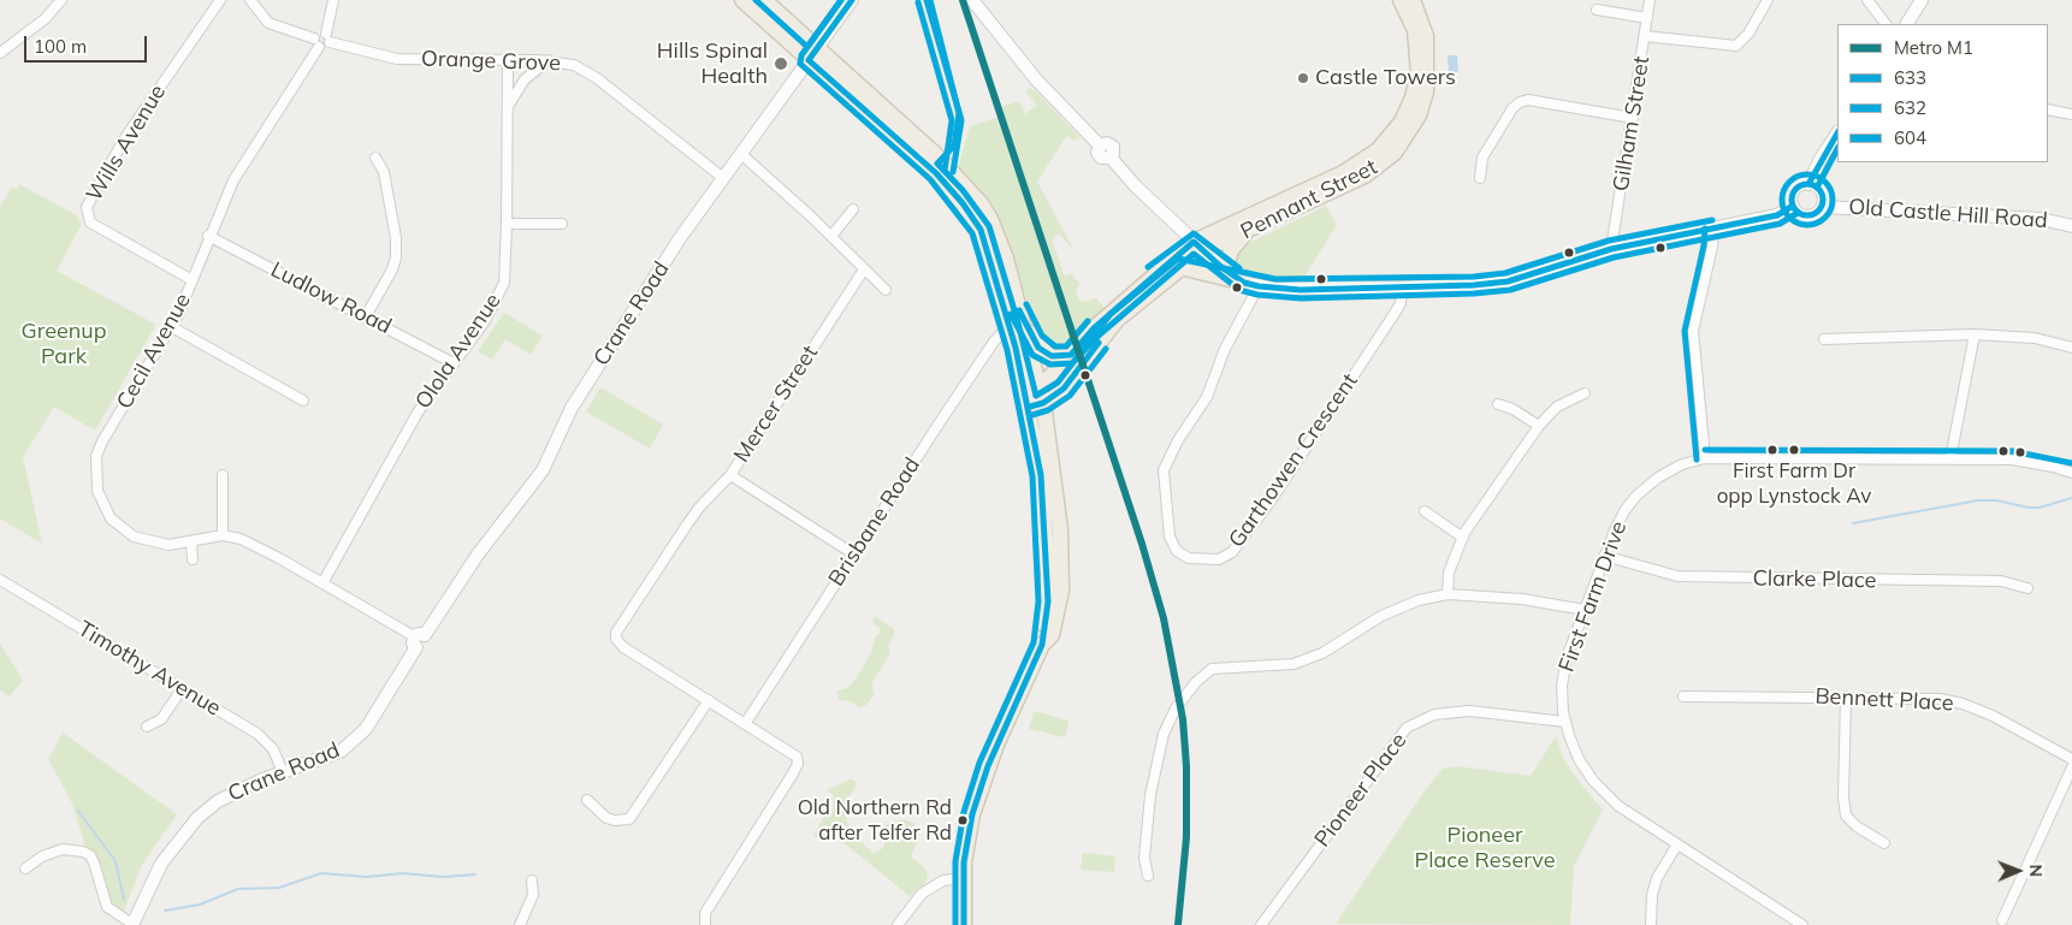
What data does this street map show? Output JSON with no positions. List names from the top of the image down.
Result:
{
  "streets": {
    "main road": ["Pennant Street"],
    "street": [
      "Orange Grove",
      "Gilham Street",
      "Wills Avenue",
      "Old Castle Hill Road",
      "Ludlow Road",
      "Crane Road",
      "Cecil Avenue",
      "Olola Avenue",
      "Mercer Street",
      "Garthowen Crescent",
      "Brisbane Road",
      "Clarke Place",
      "First Farm Drive",
      "Timothy Avenue",
      "Bennett Place",
      "Pioneer Place"
    ]
  },
  "crossings": [
    ["Orange Grove", "Crane Road"],
    ["Orange Grove", "Olola Avenue"],
    ["Wills Avenue", "Cecil Avenue"],
    ["Ludlow Road", "Cecil Avenue"],
    ["Ludlow Road", "Olola Avenue"],
    ["Crane Road", "Cecil Avenue"],
    ["Crane Road", "Timothy Avenue"],
    ["Cecil Avenue", "Olola Avenue"],
    ["Mercer Street", "Brisbane Road"],
    ["Clarke Place", "First Farm Drive"],
    ["First Farm Drive", "Pioneer Place"]
  ],
  "parks": ["Greenup Park", "Pioneer Place Reserve"],
  "places": [
    "Hills Spinal Health",
    "Castle Towers",
    "First Farm Dr opp Lynstock Av",
    "Old Northern Rd after Telfer Rd"
  ],
  "lines": [
    "metro line M1",
    "transit line 633",
    "transit line 632",
    "transit line 604"
  ],
  "legend": [
    "Metro M1",
    "633",
    "632",
    "604"
  ],
  "scale_bar": "100 m",
  "north": "right"
}
